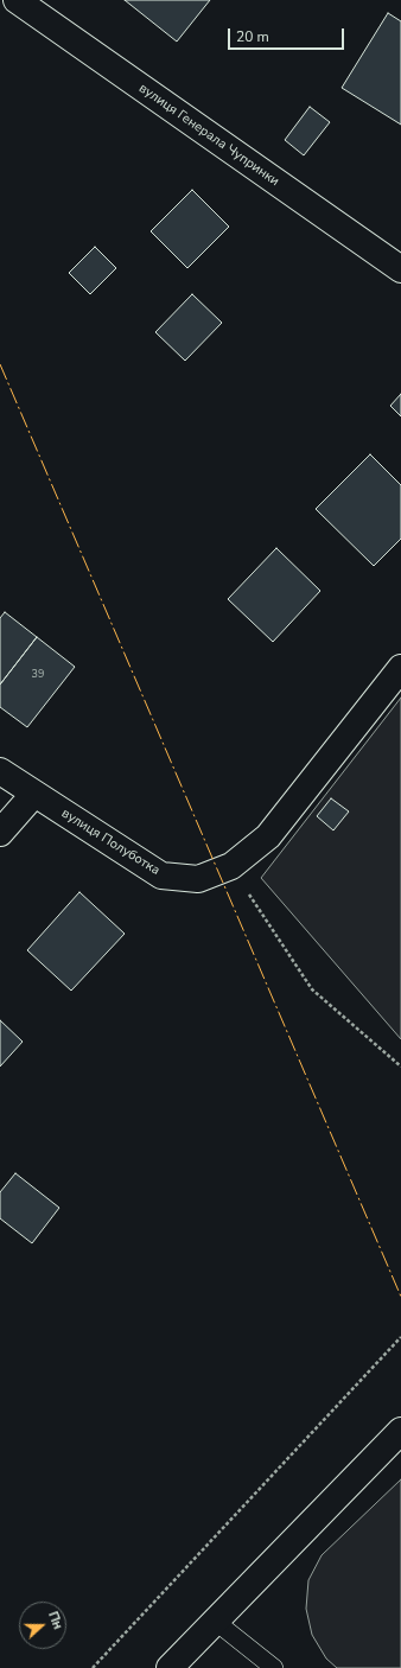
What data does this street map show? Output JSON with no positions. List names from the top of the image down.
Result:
{
  "streets": {
    "main road": ["вулиця Генерала Чупринки", "вулиця Полуботка"]
  },
  "house_numbers": ["39"],
  "scale_bar": "20 m",
  "north": "right"
}
